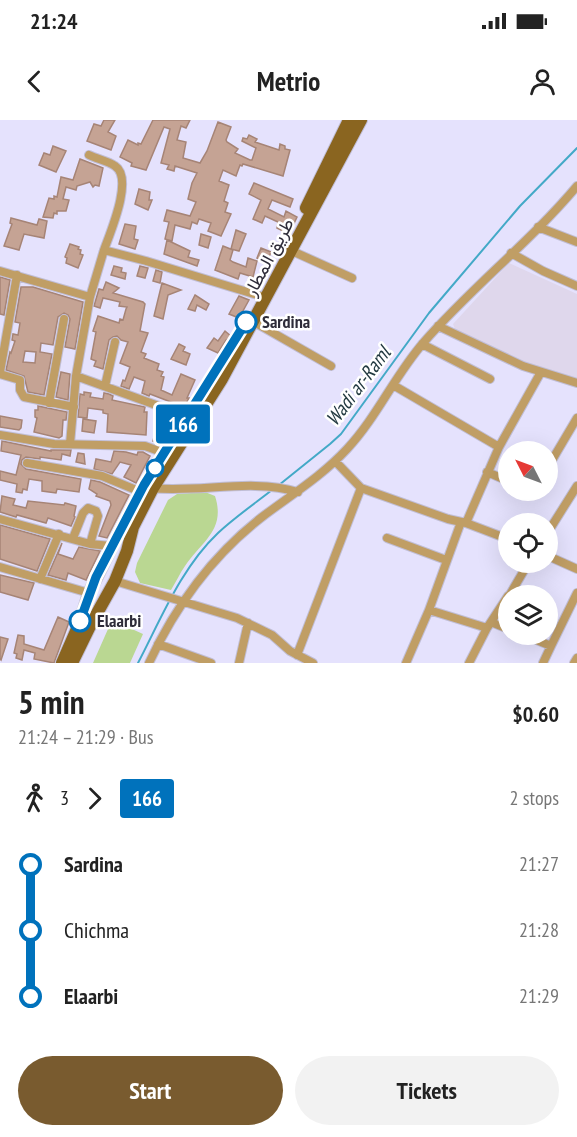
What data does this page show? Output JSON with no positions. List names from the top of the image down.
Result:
{
  "streets": {
    "main road": ["طريق المطار"]
  },
  "water": ["Wadi ar-Raml"],
  "places": ["Sardina", "Elaarbi"],
  "lines": ["bus line 166"],
  "north": "top left",
  "page": {
    "status": "21:24",
    "header": "Metrio",
    "on_map": "166",
    "heading": ["5 min", "21:24 – 21:29 · Bus", "$0.60"],
    "legs": ["3", "166", "2 stops"],
    "list": [
      {
        "name": "Sardina",
        "value": "21:27"
      },
      {
        "name": "Chichma",
        "value": "21:28"
      },
      {
        "name": "Elaarbi",
        "value": "21:29"
      }
    ],
    "buttons": ["Start", "Tickets"]
  }
}
